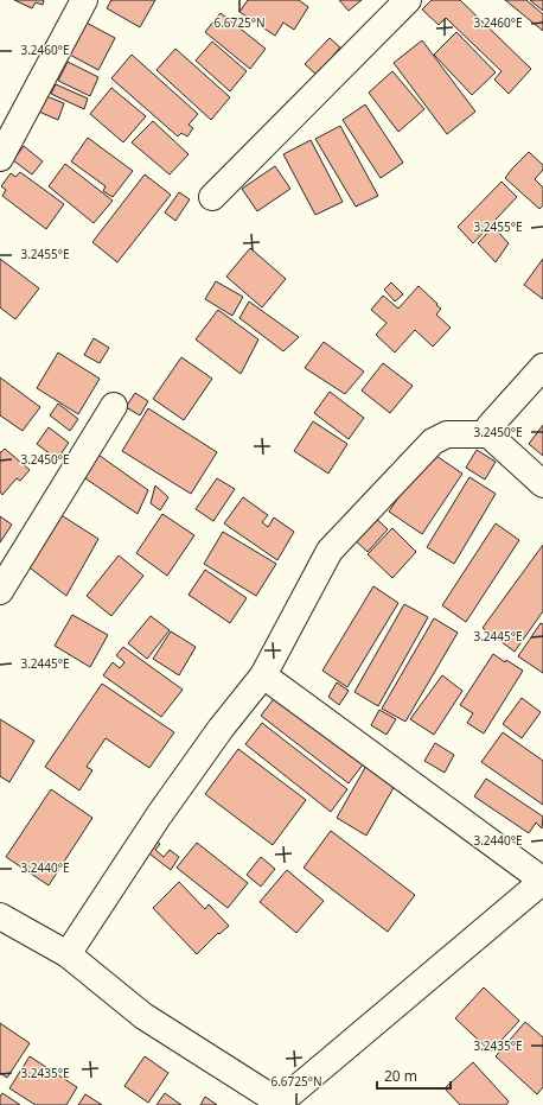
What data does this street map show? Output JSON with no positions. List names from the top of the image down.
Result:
{
  "scale_bar": "20 m",
  "coordinates": [
    "3.2460°E",
    "6.6725°N",
    "3.2455°E",
    "3.2450°E",
    "3.2445°E",
    "3.2440°E",
    "3.2435°E"
  ]
}
